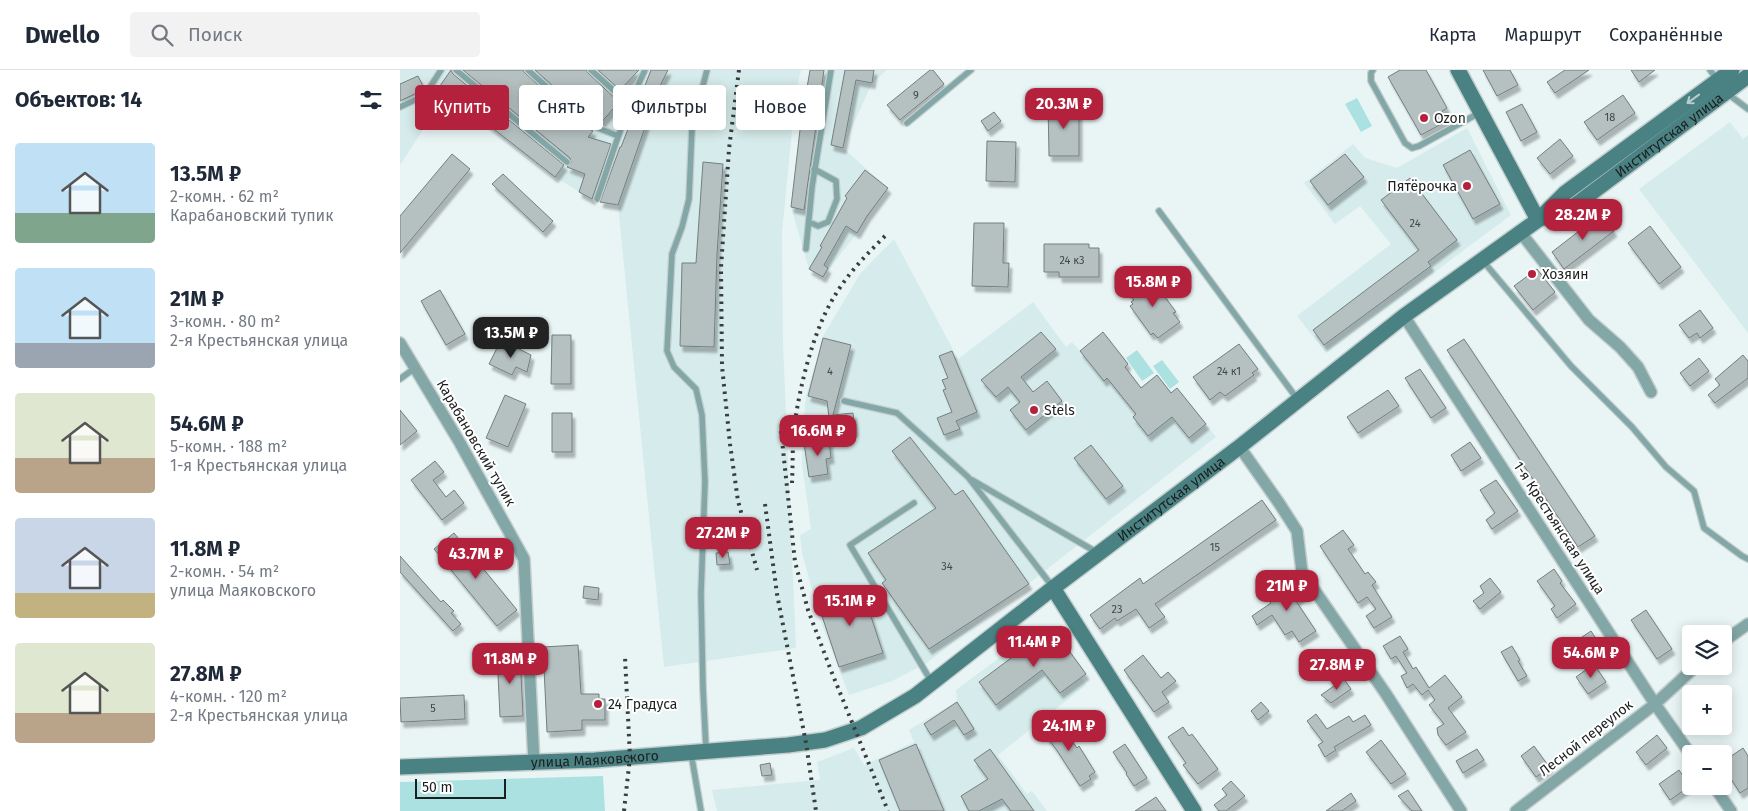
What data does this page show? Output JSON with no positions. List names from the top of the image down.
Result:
{
  "streets": {
    "main road": ["Институтская улица", "улица Маяковского"],
    "street": ["Карабановский тупик", "1-я Крестьянская улица", "Лесной переулок"]
  },
  "crossings": [
    ["Институтская улица", "1-я Крестьянская улица"],
    ["Институтская улица", "улица Маяковского"],
    ["Карабановский тупик", "улица Маяковского"],
    ["1-я Крестьянская улица", "Лесной переулок"]
  ],
  "places": [
    "Ozon",
    "Пятёрочка",
    "Хозяин",
    "Stels",
    "24 Градуса"
  ],
  "house_numbers": [
    "9",
    "18",
    "24",
    "24 к3",
    "4",
    "24 к1",
    "15",
    "34",
    "23",
    "5"
  ],
  "scale_bar": "50 m",
  "page": {
    "header": "Dwello",
    "search": "Поиск",
    "nav": ["Карта", "Маршрут", "Сохранённые"],
    "heading": "Объектов: 14",
    "chip": [
      "Купить",
      "Снять",
      "Фильтры",
      "Новое"
    ],
    "price": [
      "20.3M ₽",
      "28.2M ₽",
      "15.8M ₽",
      "13.5M ₽",
      "16.6M ₽",
      "27.2M ₽",
      "43.7M ₽",
      "21M ₽",
      "15.1M ₽",
      "11.4M ₽",
      "54.6M ₽",
      "11.8M ₽",
      "27.8M ₽",
      "24.1M ₽"
    ],
    "list": [
      {
        "name": "13.5M ₽",
        "note": "2-комн. · 62 m² · Карабановский тупик"
      },
      {
        "name": "21M ₽",
        "note": "3-комн. · 80 m² · 2-я Крестьянская улица"
      },
      {
        "name": "54.6M ₽",
        "note": "5-комн. · 188 m² · 1-я Крестьянская улица"
      },
      {
        "name": "11.8M ₽",
        "note": "2-комн. · 54 m² · улица Маяковского"
      },
      {
        "name": "27.8M ₽",
        "note": "4-комн. · 120 m² · 2-я Крестьянская улица"
      }
    ],
    "map_buttons": ["+", "−"],
    "scale": "50 m"
  }
}
